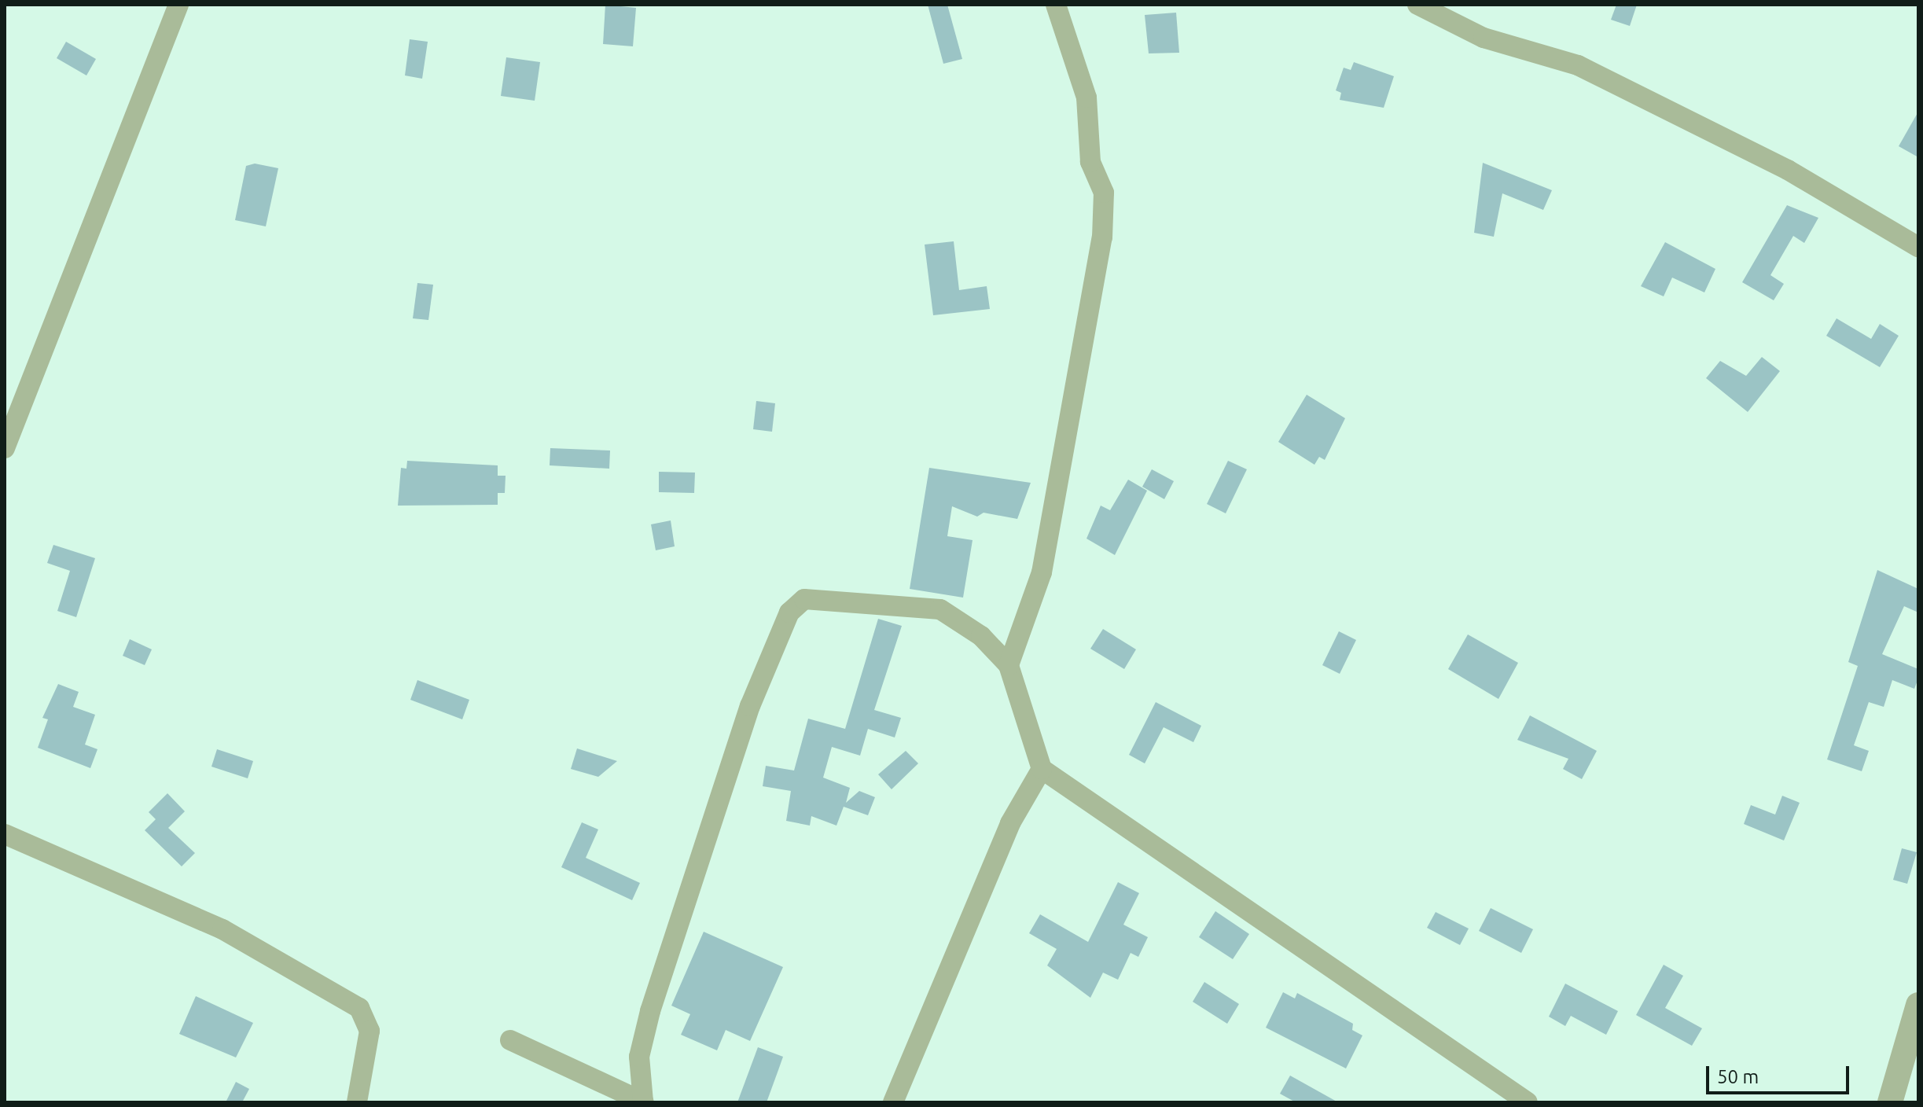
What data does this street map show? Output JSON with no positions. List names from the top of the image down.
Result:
{
  "scale_bar": "50 m"
}
